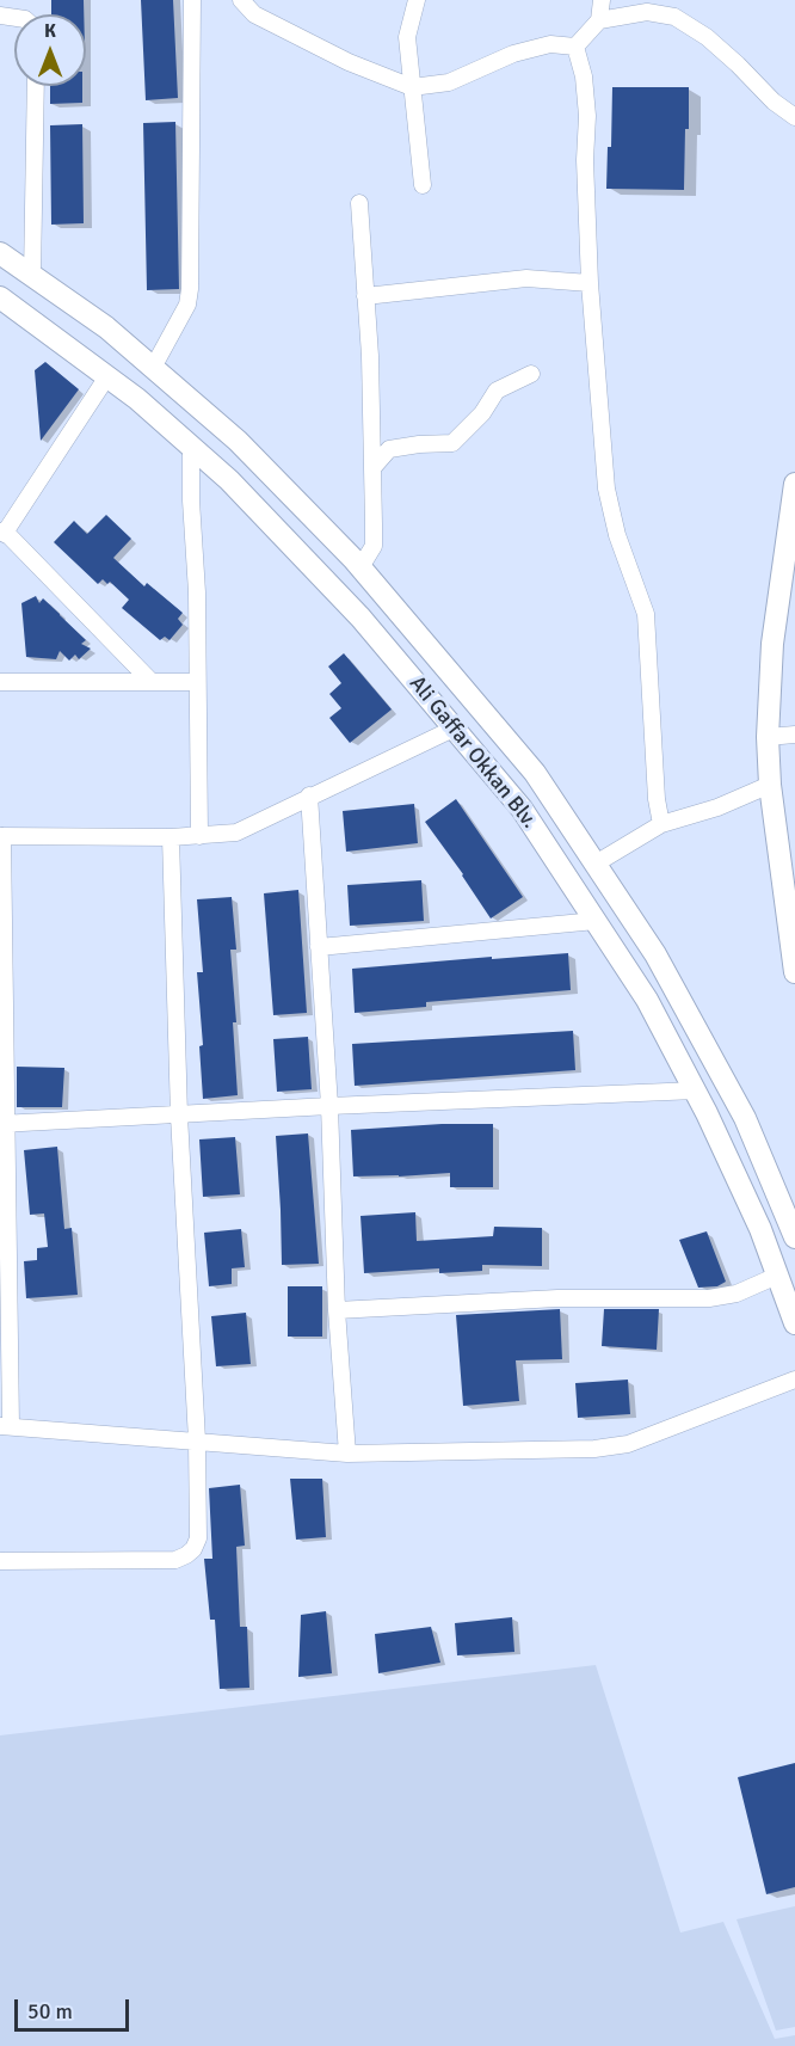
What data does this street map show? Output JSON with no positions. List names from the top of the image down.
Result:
{
  "streets": {
    "main road": ["Ali Gaffar Okkan Blv."]
  },
  "scale_bar": "50 m",
  "north": "top"
}
